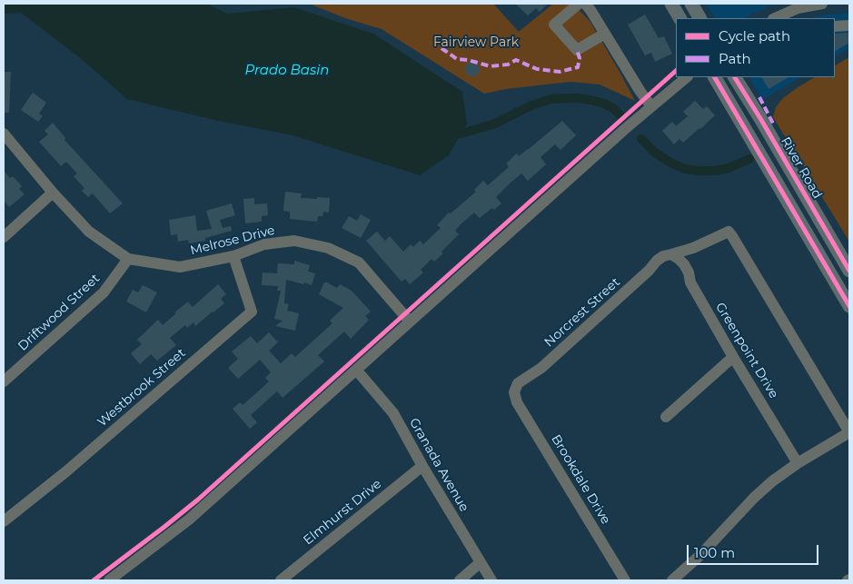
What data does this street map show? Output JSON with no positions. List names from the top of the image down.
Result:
{
  "streets": {
    "main road": ["River Road"],
    "street": [
      "Melrose Drive",
      "Driftwood Street",
      "Norcrest Street",
      "Greenpoint Drive",
      "Westbrook Street",
      "Granada Avenue",
      "Brookdale Drive",
      "Elmhurst Drive"
    ]
  },
  "crossings": [
    ["Melrose Drive", "Driftwood Street"],
    ["Melrose Drive", "Westbrook Street"],
    ["Norcrest Street", "Greenpoint Drive"],
    ["Norcrest Street", "Brookdale Drive"],
    ["Granada Avenue", "Elmhurst Drive"]
  ],
  "water": ["Prado Basin"],
  "parks": ["Fairview Park"],
  "legend": ["Cycle path", "Path"],
  "scale_bar": "100 m"
}
